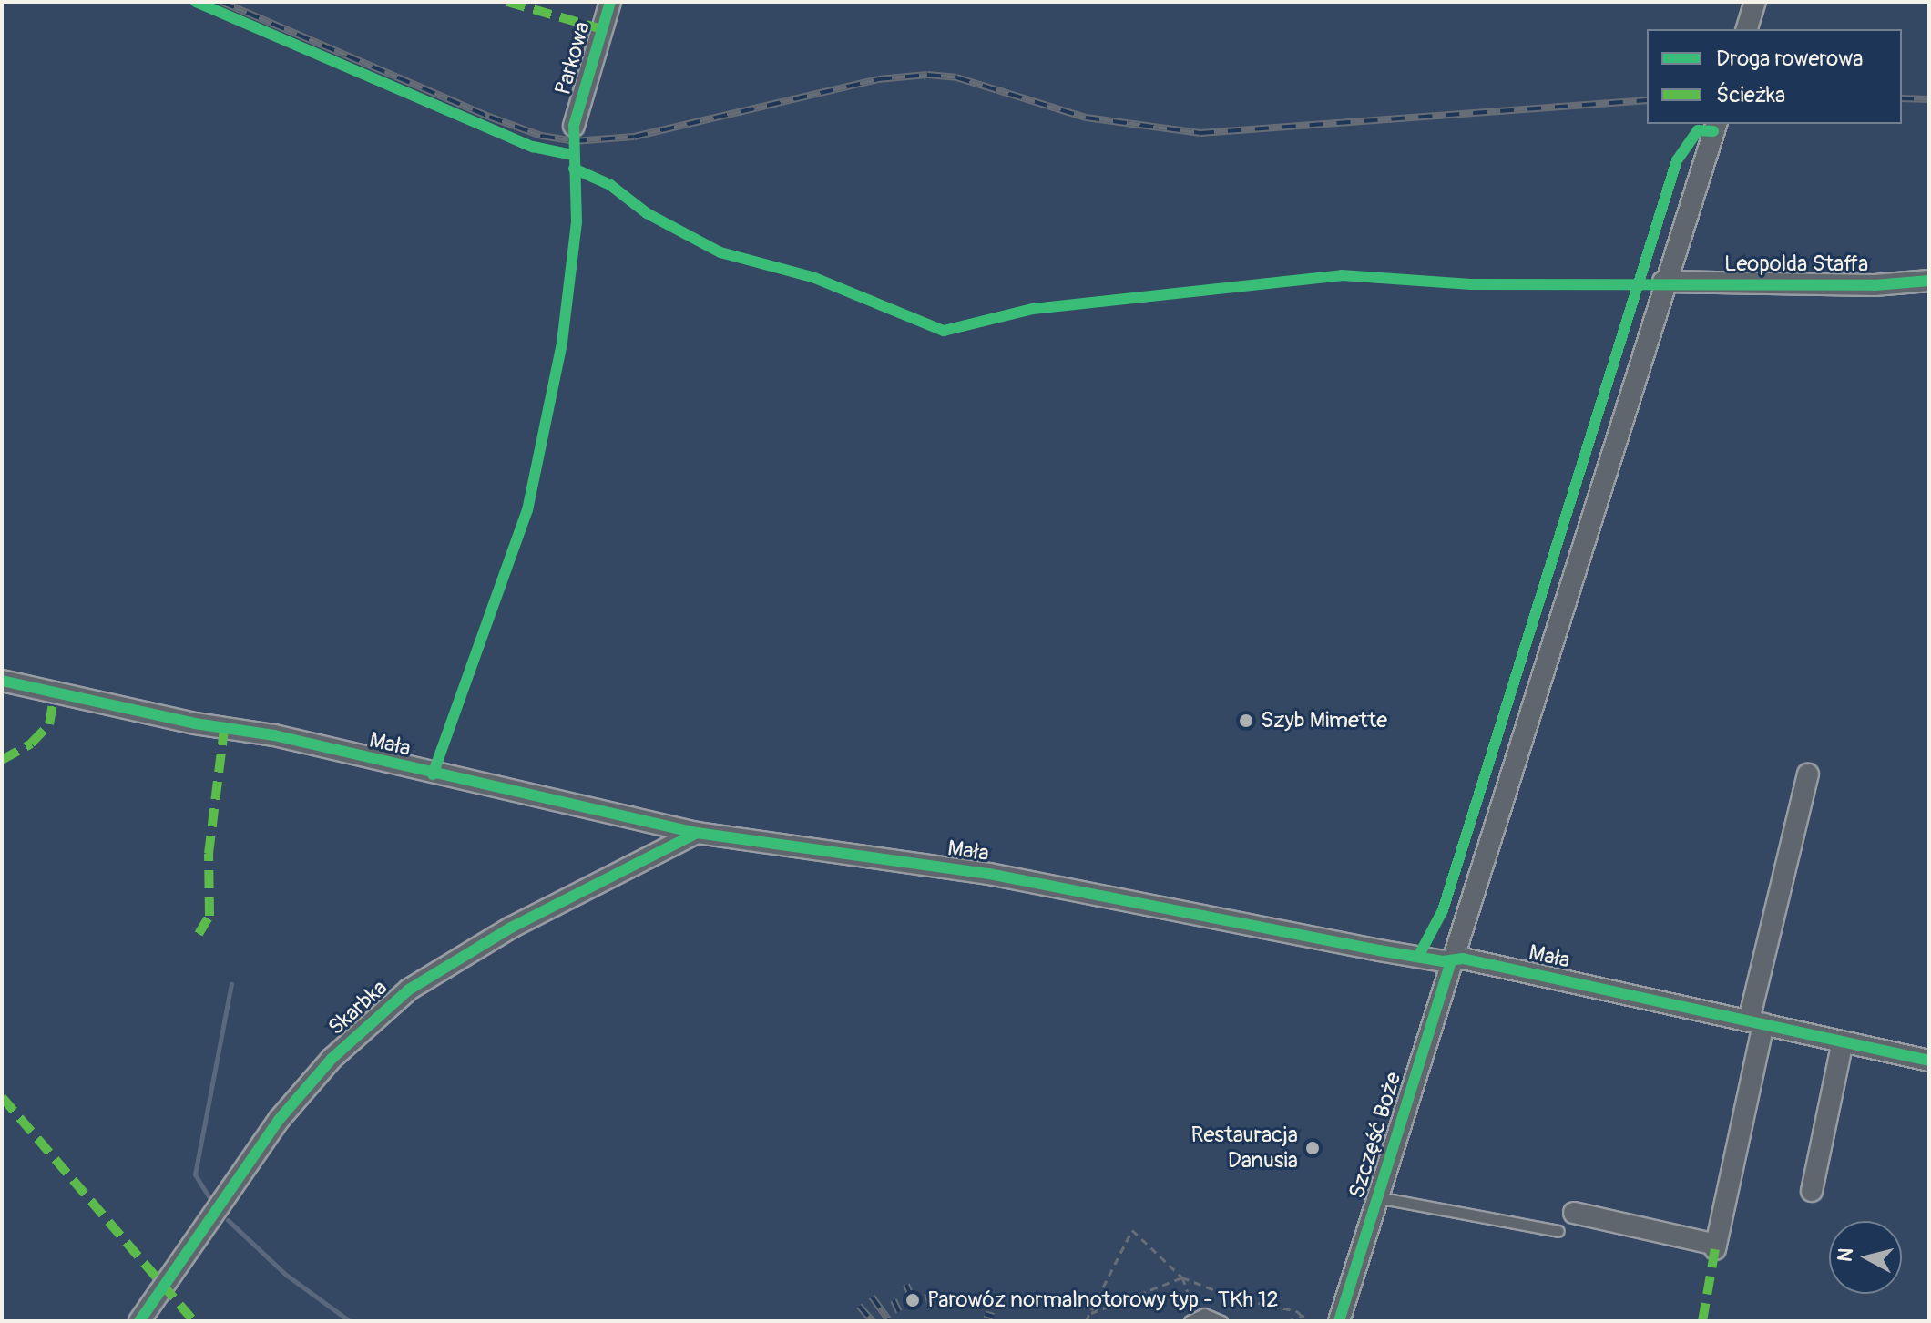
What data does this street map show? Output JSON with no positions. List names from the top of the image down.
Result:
{
  "streets": {
    "street": [
      "Parkowa",
      "Leopolda Staffa",
      "Mała",
      "Skarbka",
      "Szczęść Boże"
    ]
  },
  "crossings": [
    ["Mała", "Skarbka"],
    ["Mała", "Szczęść Boże"]
  ],
  "places": ["Szyb Mimette", "Restauracja Danusia", "Parowóz normalnotorowy typ - TKh 12"],
  "legend": ["Droga rowerowa", "Ścieżka"],
  "north": "left"
}
